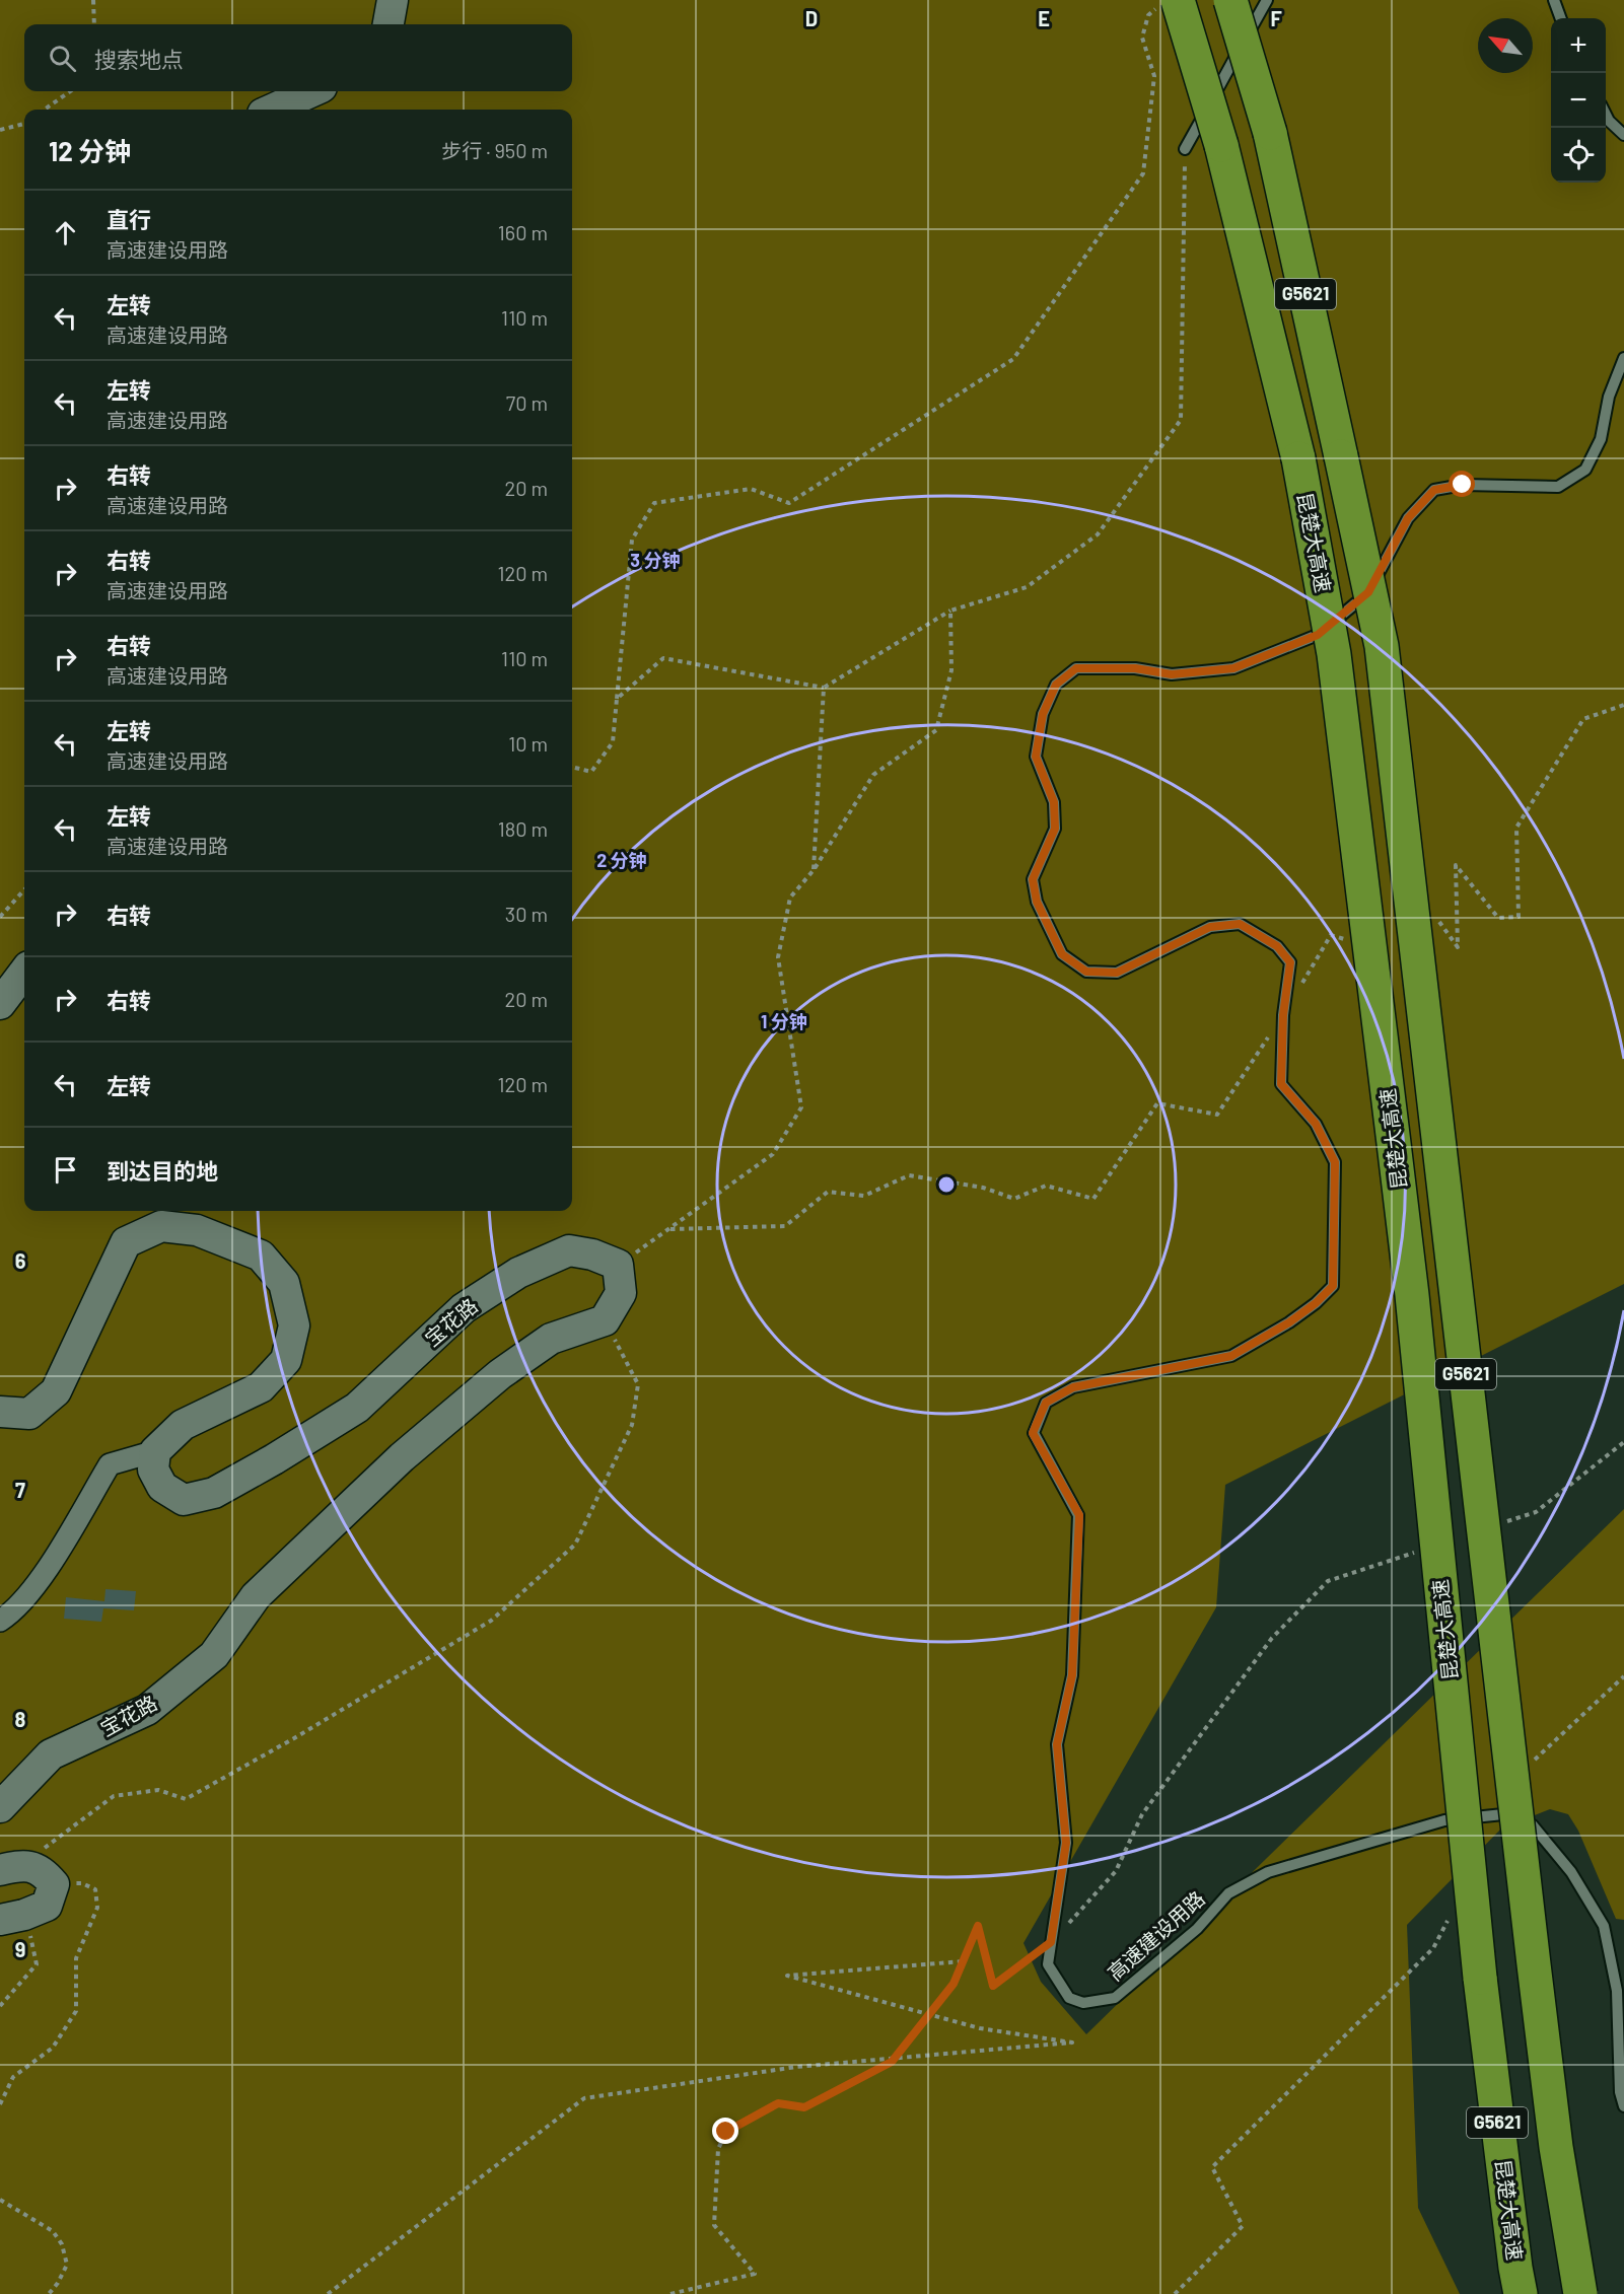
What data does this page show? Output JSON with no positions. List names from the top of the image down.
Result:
{
  "streets": {
    "highway": ["G5621", "昆楚大高速"],
    "main road": ["宝花路"],
    "lane": ["高速建设用路"]
  },
  "north": "top left",
  "page": {
    "map_buttons": ["+", "−"],
    "search": "搜索地点",
    "heading": ["12 分钟", "步行 · 950 m"],
    "list": [
      ["直行", "高速建设用路", "160 m"],
      ["左转", "高速建设用路", "110 m"],
      ["左转", "高速建设用路", "70 m"],
      ["右转", "高速建设用路", "20 m"],
      ["右转", "高速建设用路", "120 m"],
      ["右转", "高速建设用路", "110 m"],
      ["左转", "高速建设用路", "10 m"],
      ["左转", "高速建设用路", "180 m"],
      ["右转", "30 m"],
      ["右转", "20 m"],
      ["左转", "120 m"],
      "到达目的地"
    ]
  },
  "grid": {
    "columns": ["D", "E", "F"],
    "rows": [
      "6",
      "7",
      "8",
      "9"
    ]
  },
  "rings": ["3 分钟", "2 分钟", "1 分钟"]
}
